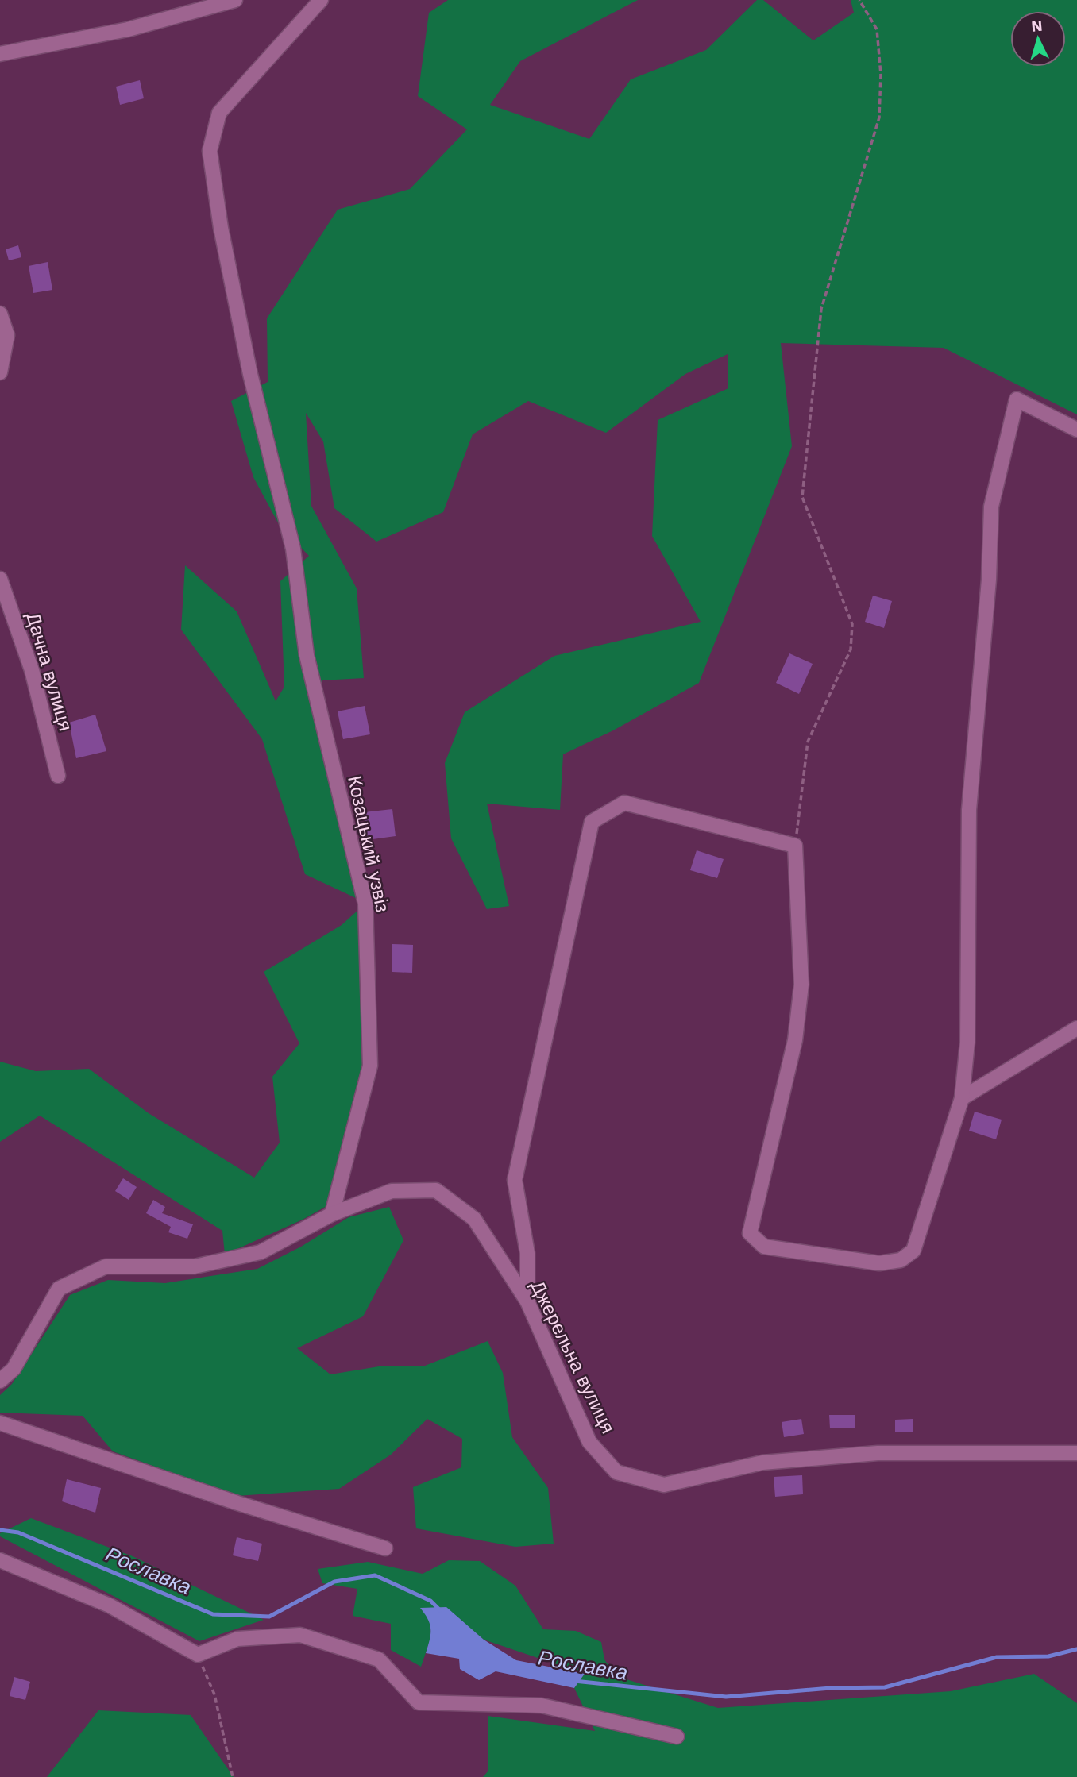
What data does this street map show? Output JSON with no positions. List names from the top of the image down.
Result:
{
  "streets": {
    "street": ["Дачна вулиця", "Козацький узвіз", "Джерельна вулиця"]
  },
  "crossings": [
    ["Козацький узвіз", "Джерельна вулиця"]
  ],
  "water": ["Рославка"],
  "north": "top"
}
